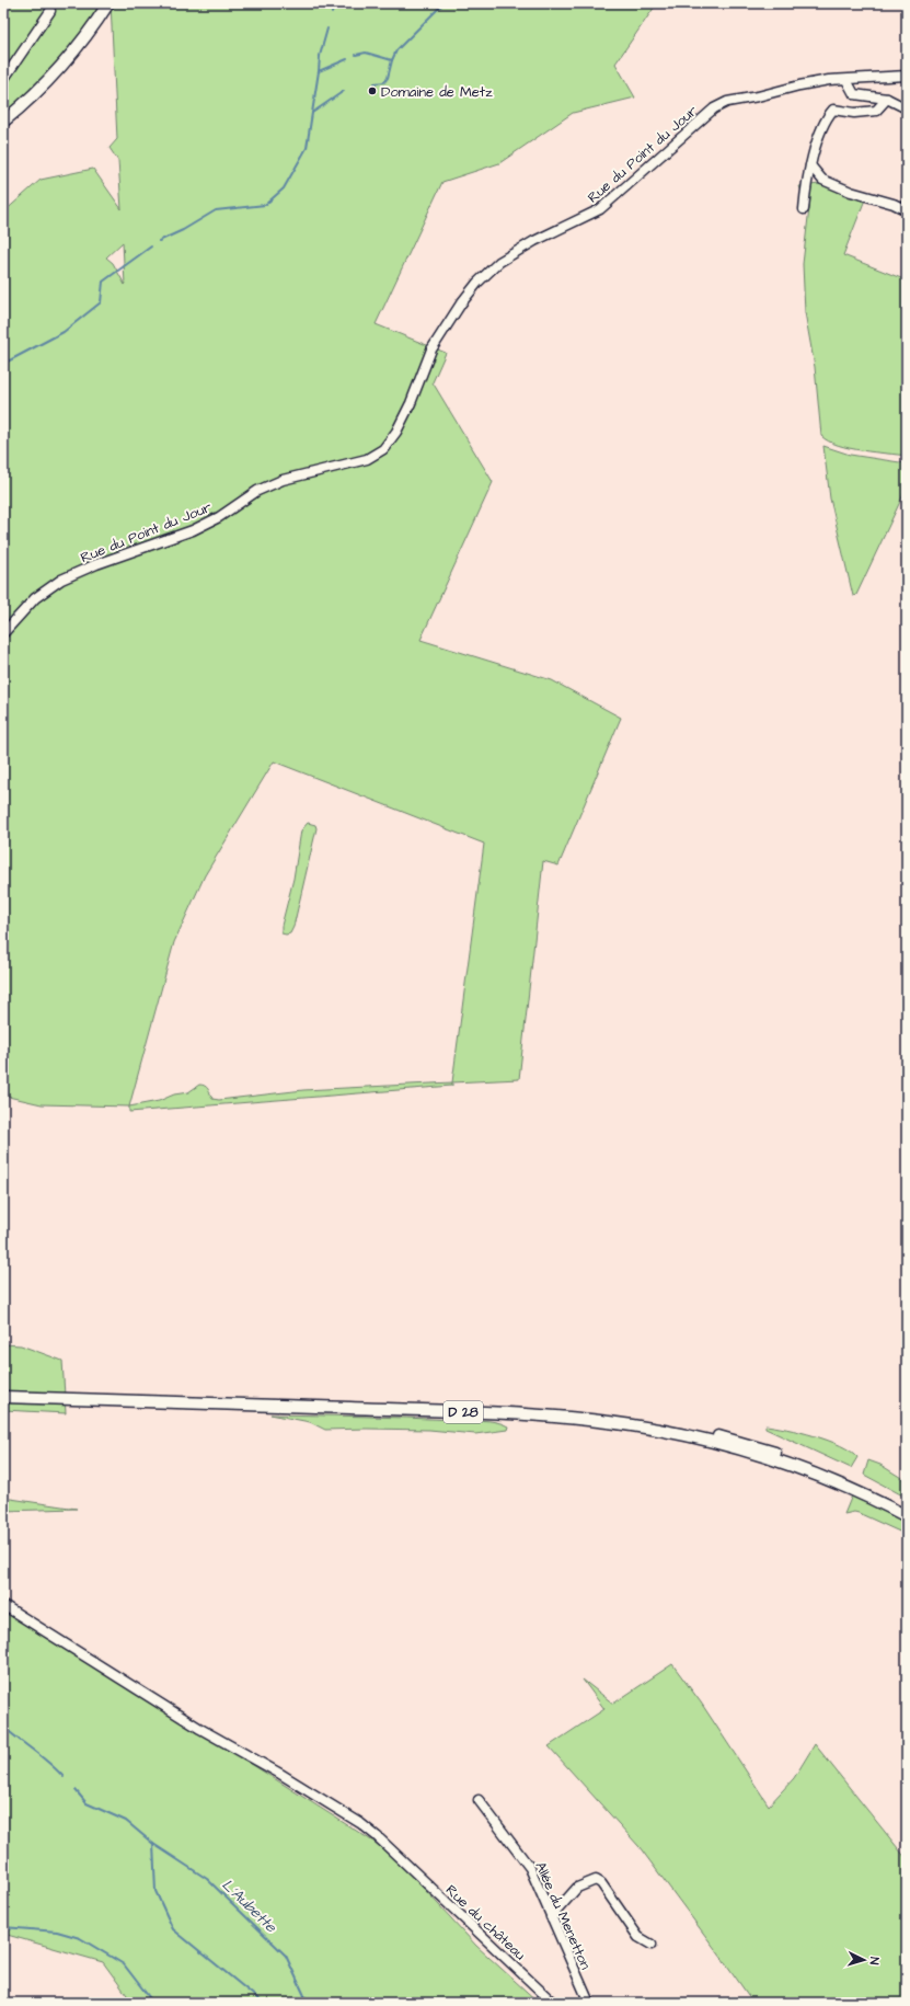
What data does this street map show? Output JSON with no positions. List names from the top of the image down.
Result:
{
  "streets": {
    "main road": ["D 28"],
    "street": ["Rue du Point du Jour", "Allée du Menetton", "Rue du château"]
  },
  "water": ["L'Aubette"],
  "places": ["Domaine de Metz"],
  "north": "right"
}
